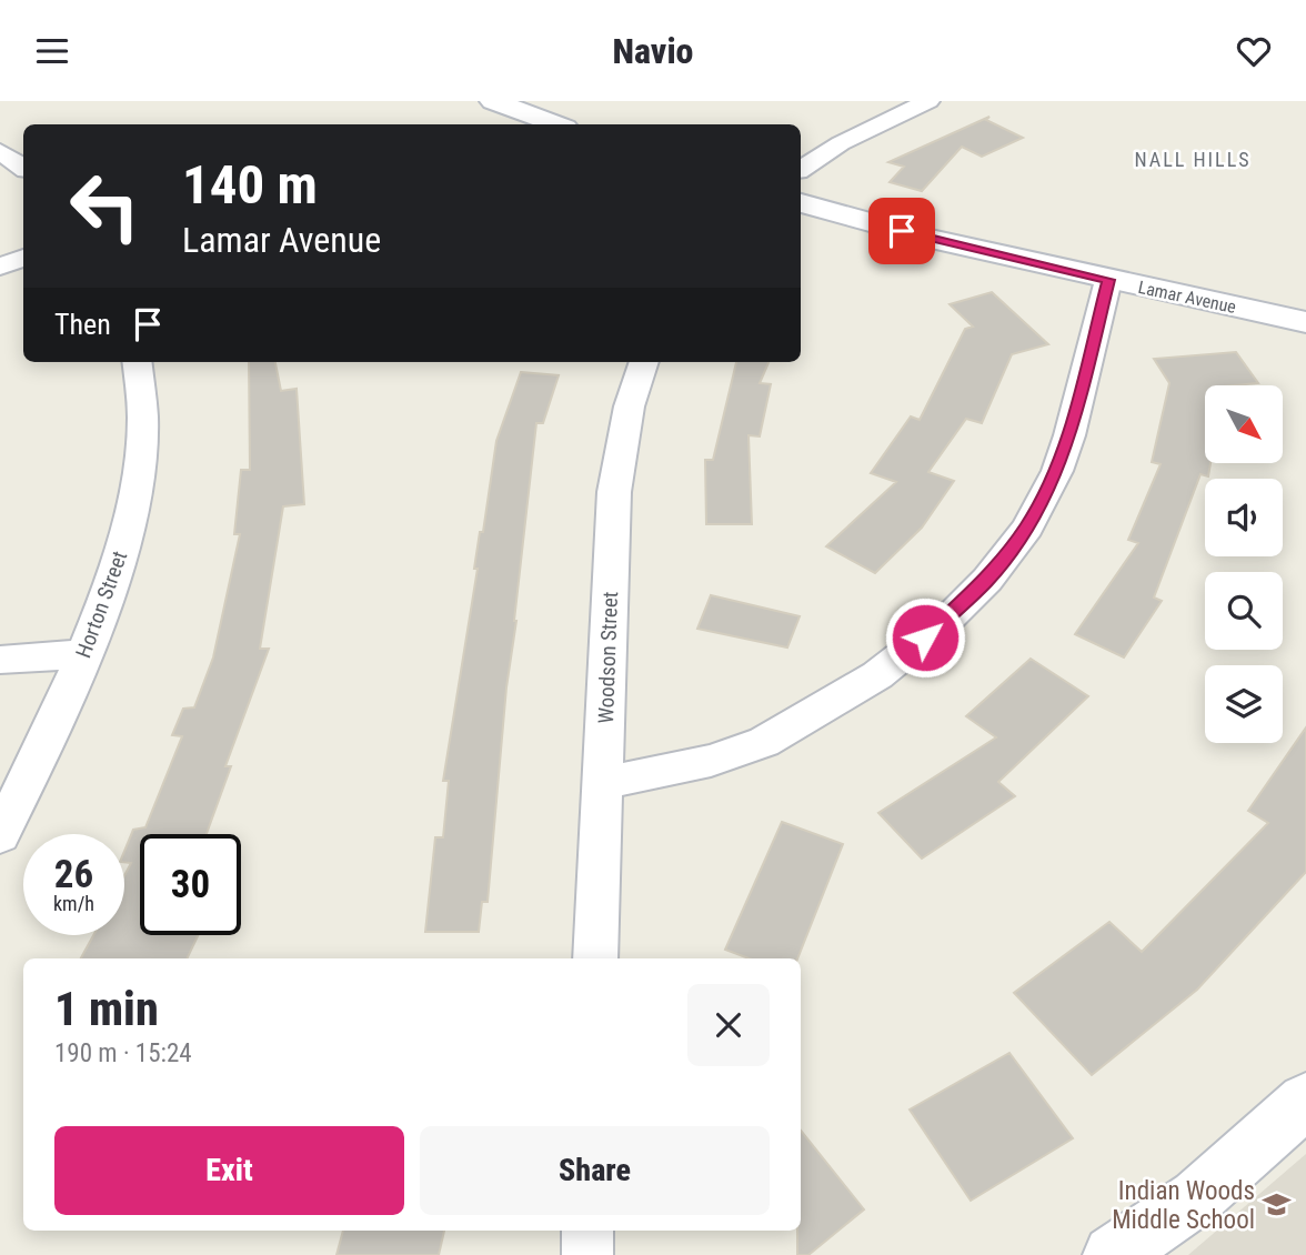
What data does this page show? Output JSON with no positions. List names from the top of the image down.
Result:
{
  "streets": {
    "street": ["Lamar Avenue", "Horton Street", "Woodson Street"]
  },
  "districts": ["NALL HILLS"],
  "places": {
    "school or university": ["Indian Woods Middle School"]
  },
  "north": "bottom right",
  "page": {
    "header": "Navio",
    "turn": ["140 m", "Lamar Avenue"],
    "then": "Then",
    "speed": "26 km/h",
    "limit": "30",
    "heading": ["1 min", "190 m · 15:24"],
    "buttons": ["Exit", "Share"]
  }
}
